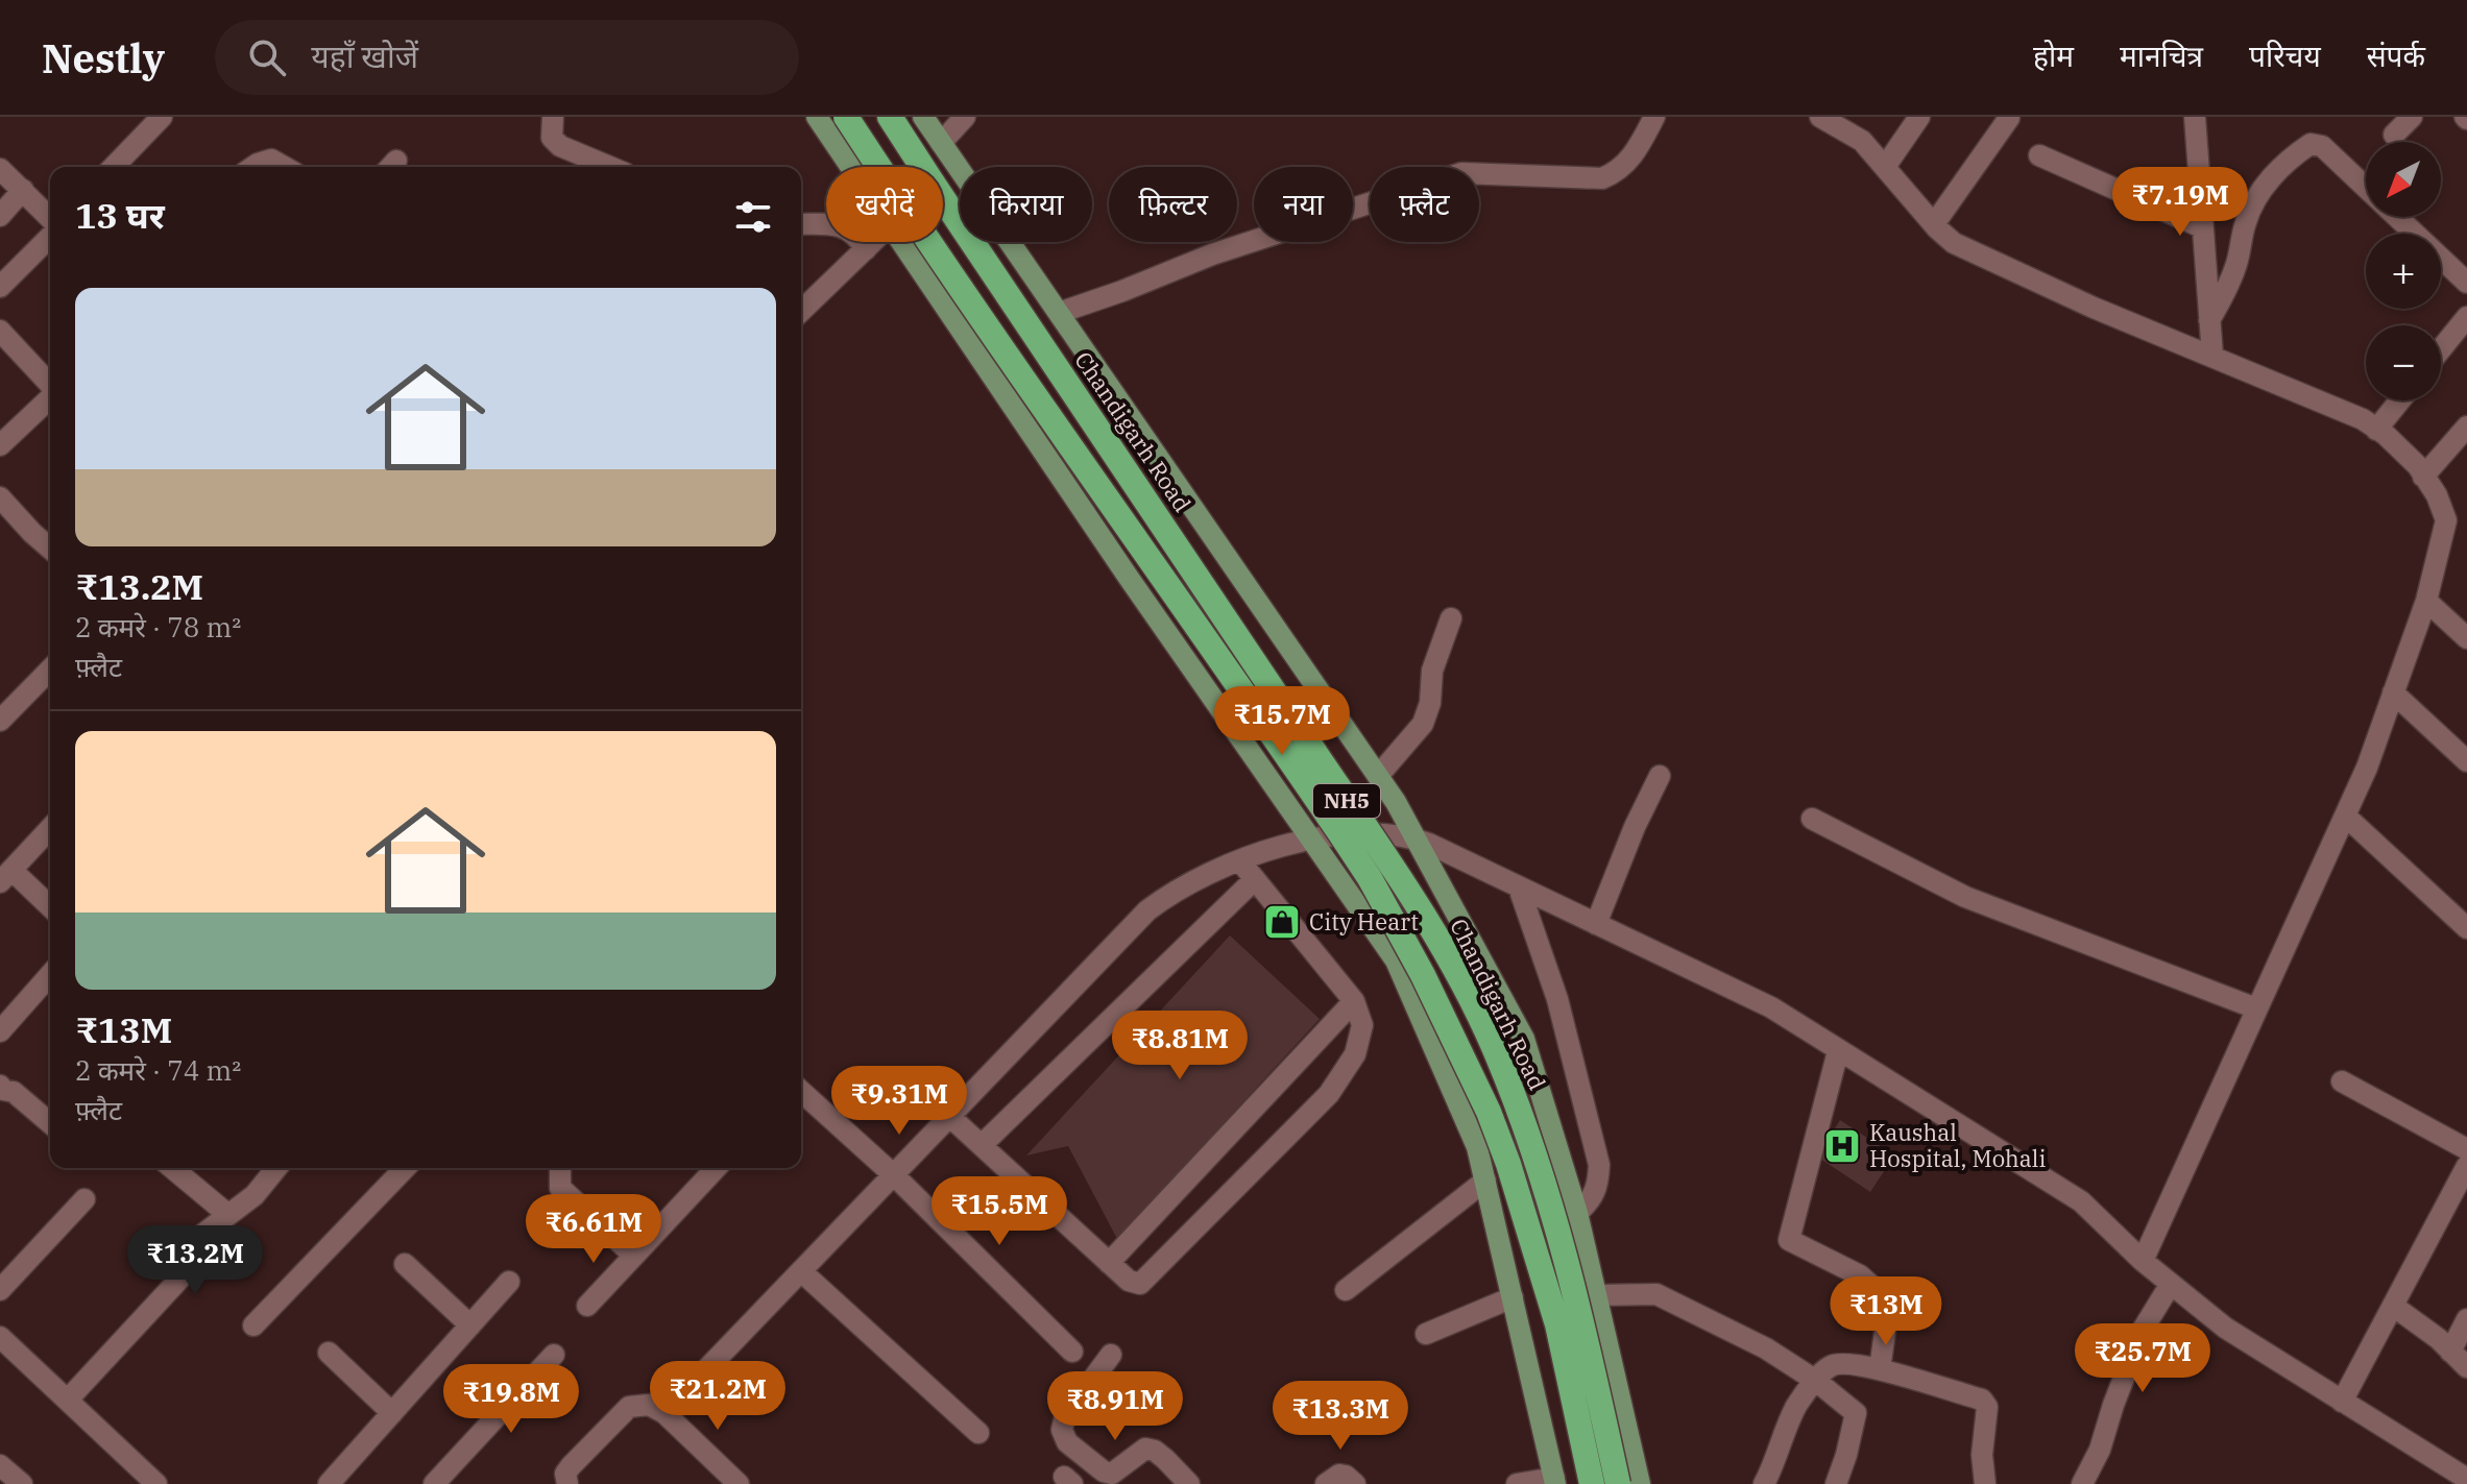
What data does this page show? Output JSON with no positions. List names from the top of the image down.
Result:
{
  "streets": {
    "highway": ["Chandigarh Road", "NH5"]
  },
  "places": {
    "shop": ["City Heart"],
    "hospital": ["Kaushal Hospital, Mohali"]
  },
  "north": "bottom left",
  "page": {
    "header": "Nestly",
    "search": "यहाँ खोजें",
    "nav": [
      "होम",
      "मानचित्र",
      "परिचय",
      "संपर्क"
    ],
    "map_buttons": ["+", "−"],
    "price": [
      "₹7.19M",
      "₹15.7M",
      "₹8.81M",
      "₹9.31M",
      "₹15.5M",
      "₹6.61M",
      "₹13.2M",
      "₹13M",
      "₹25.7M",
      "₹21.2M",
      "₹19.8M",
      "₹8.91M",
      "₹13.3M"
    ],
    "chip": [
      "खरीदें",
      "किराया",
      "फ़िल्टर",
      "नया",
      "फ़्लैट"
    ],
    "heading": "13 घर",
    "list": [
      {
        "name": "₹13.2M",
        "note": "2 कमरे · 78 m² · फ़्लैट"
      },
      {
        "name": "₹13M",
        "note": "2 कमरे · 74 m² · फ़्लैट"
      }
    ]
  }
}
